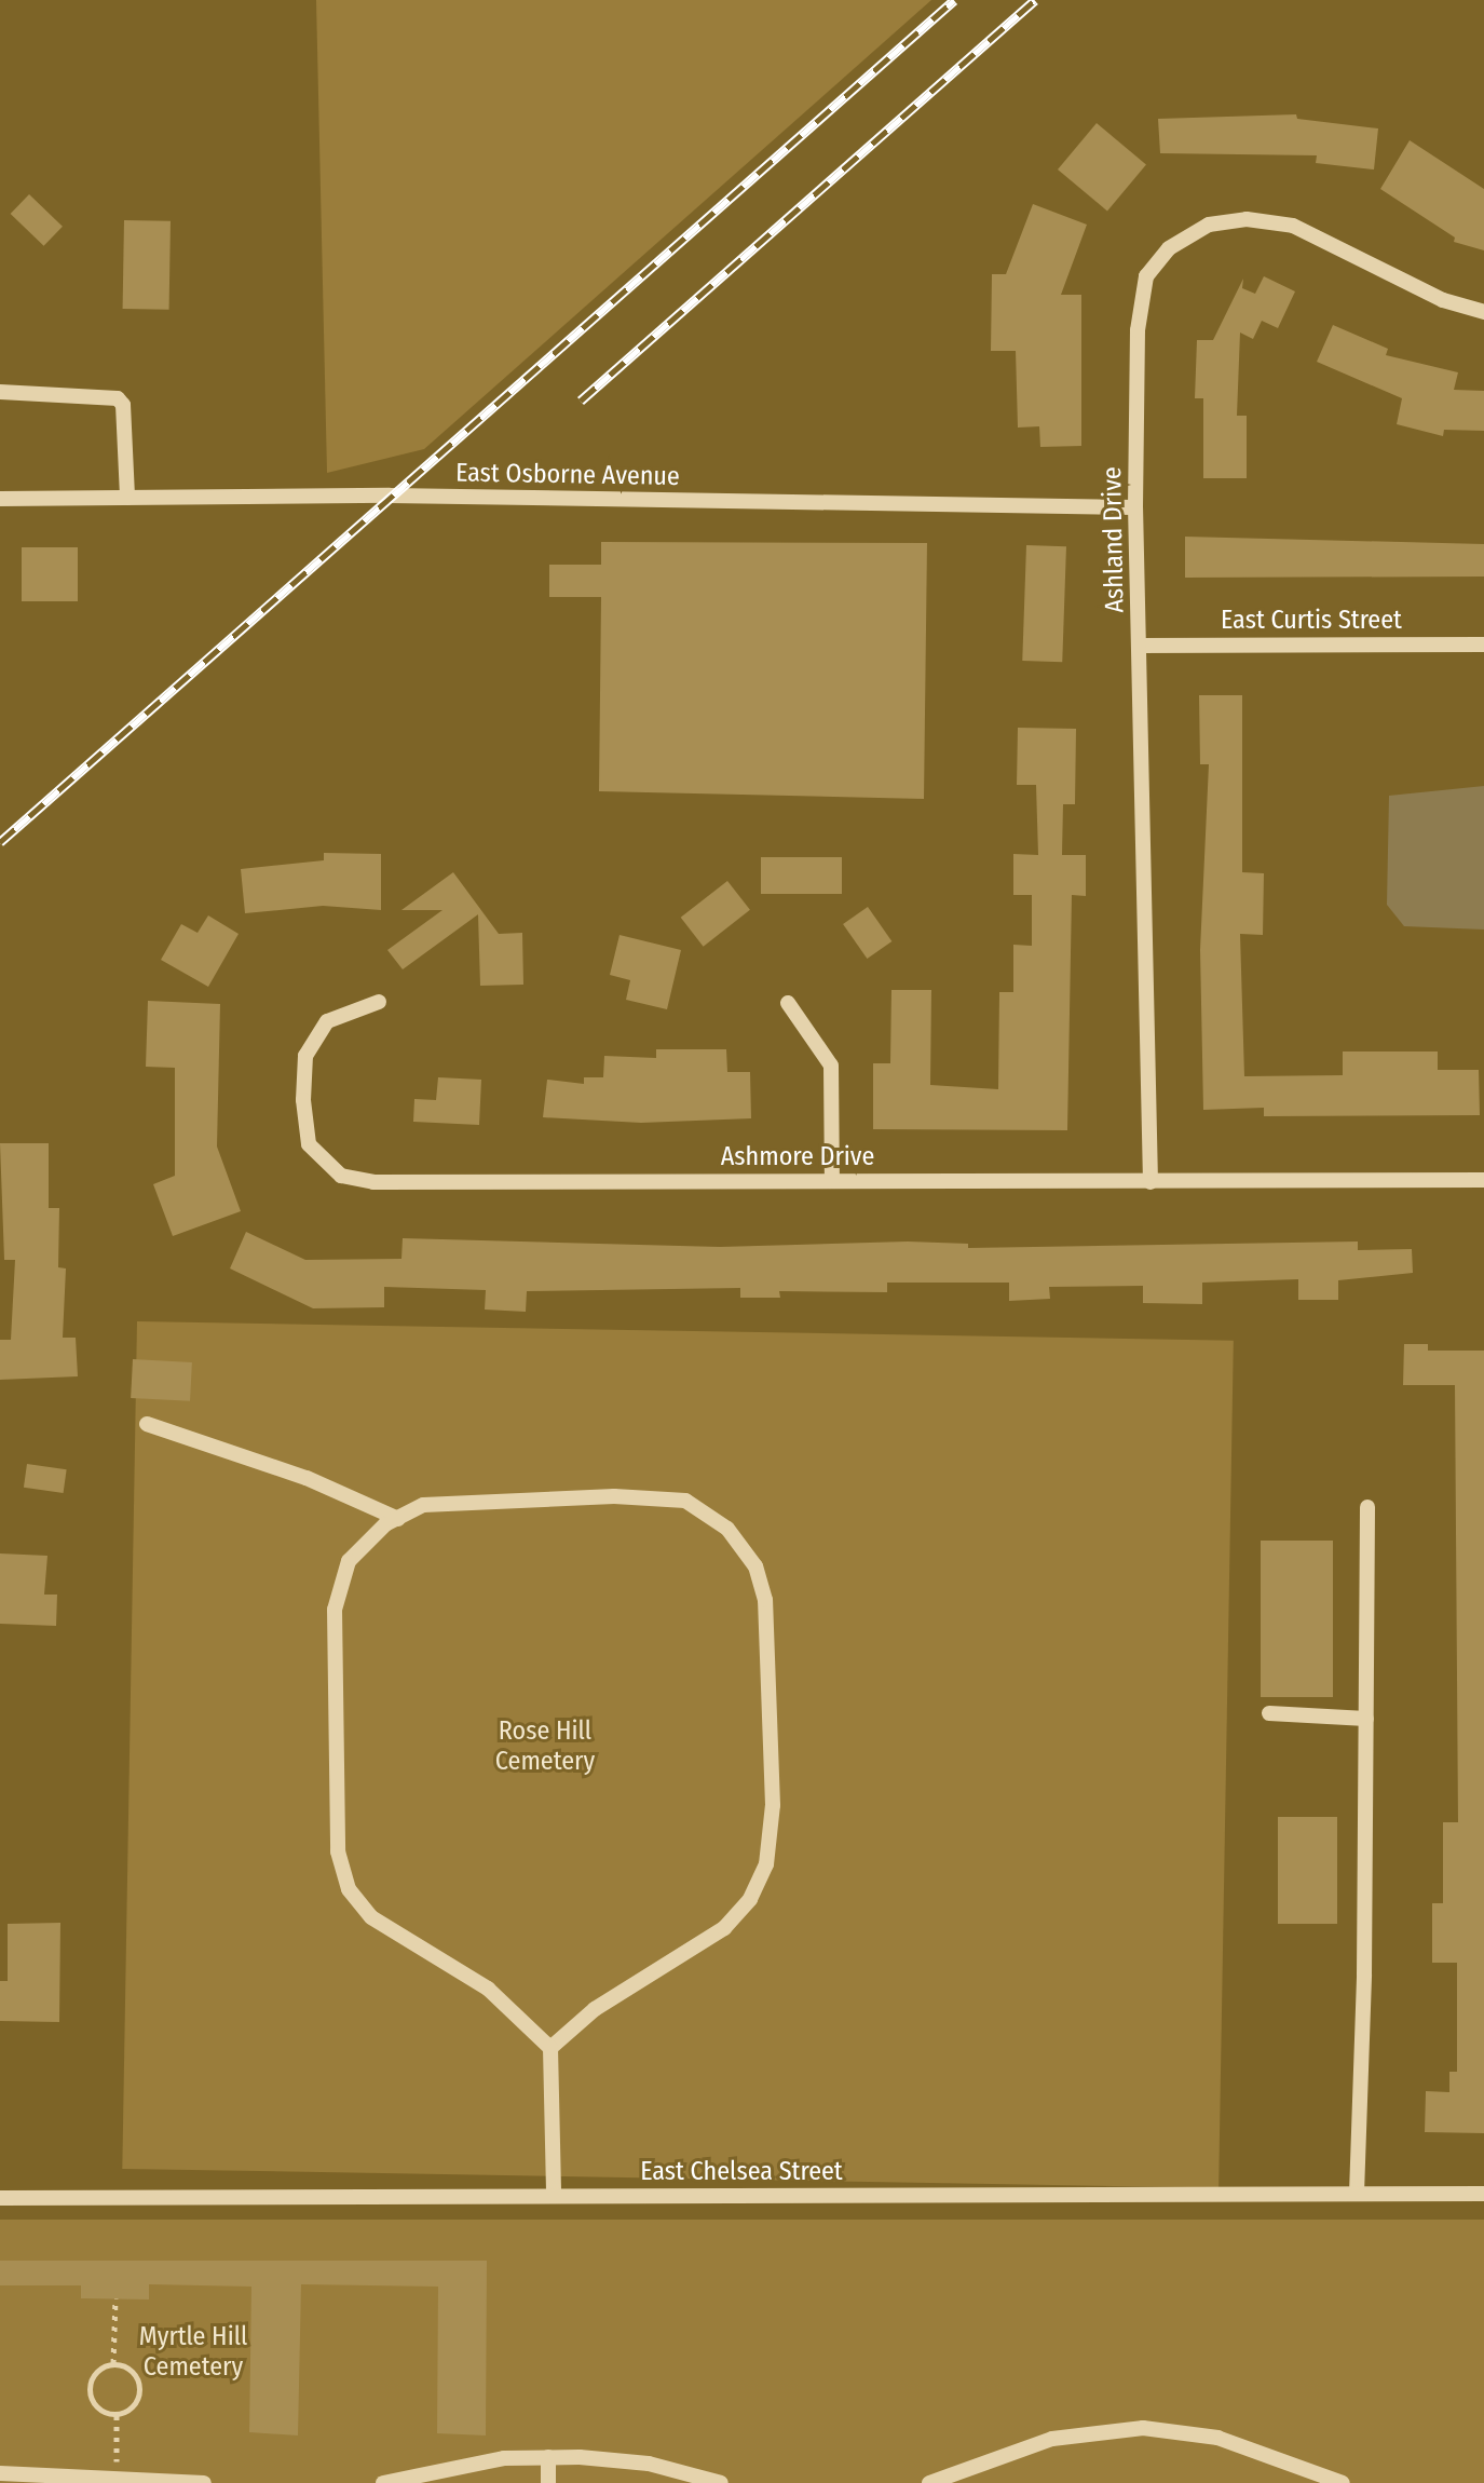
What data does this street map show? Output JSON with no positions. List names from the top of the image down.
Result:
{
  "streets": {
    "street": [
      "East Osborne Avenue",
      "Ashland Drive",
      "East Curtis Street",
      "Ashmore Drive",
      "East Chelsea Street"
    ]
  },
  "crossings": [
    ["East Osborne Avenue", "Ashland Drive"],
    ["Ashland Drive", "East Curtis Street"],
    ["Ashland Drive", "Ashmore Drive"]
  ],
  "parks": ["Rose Hill Cemetery", "Myrtle Hill Cemetery"]
}
